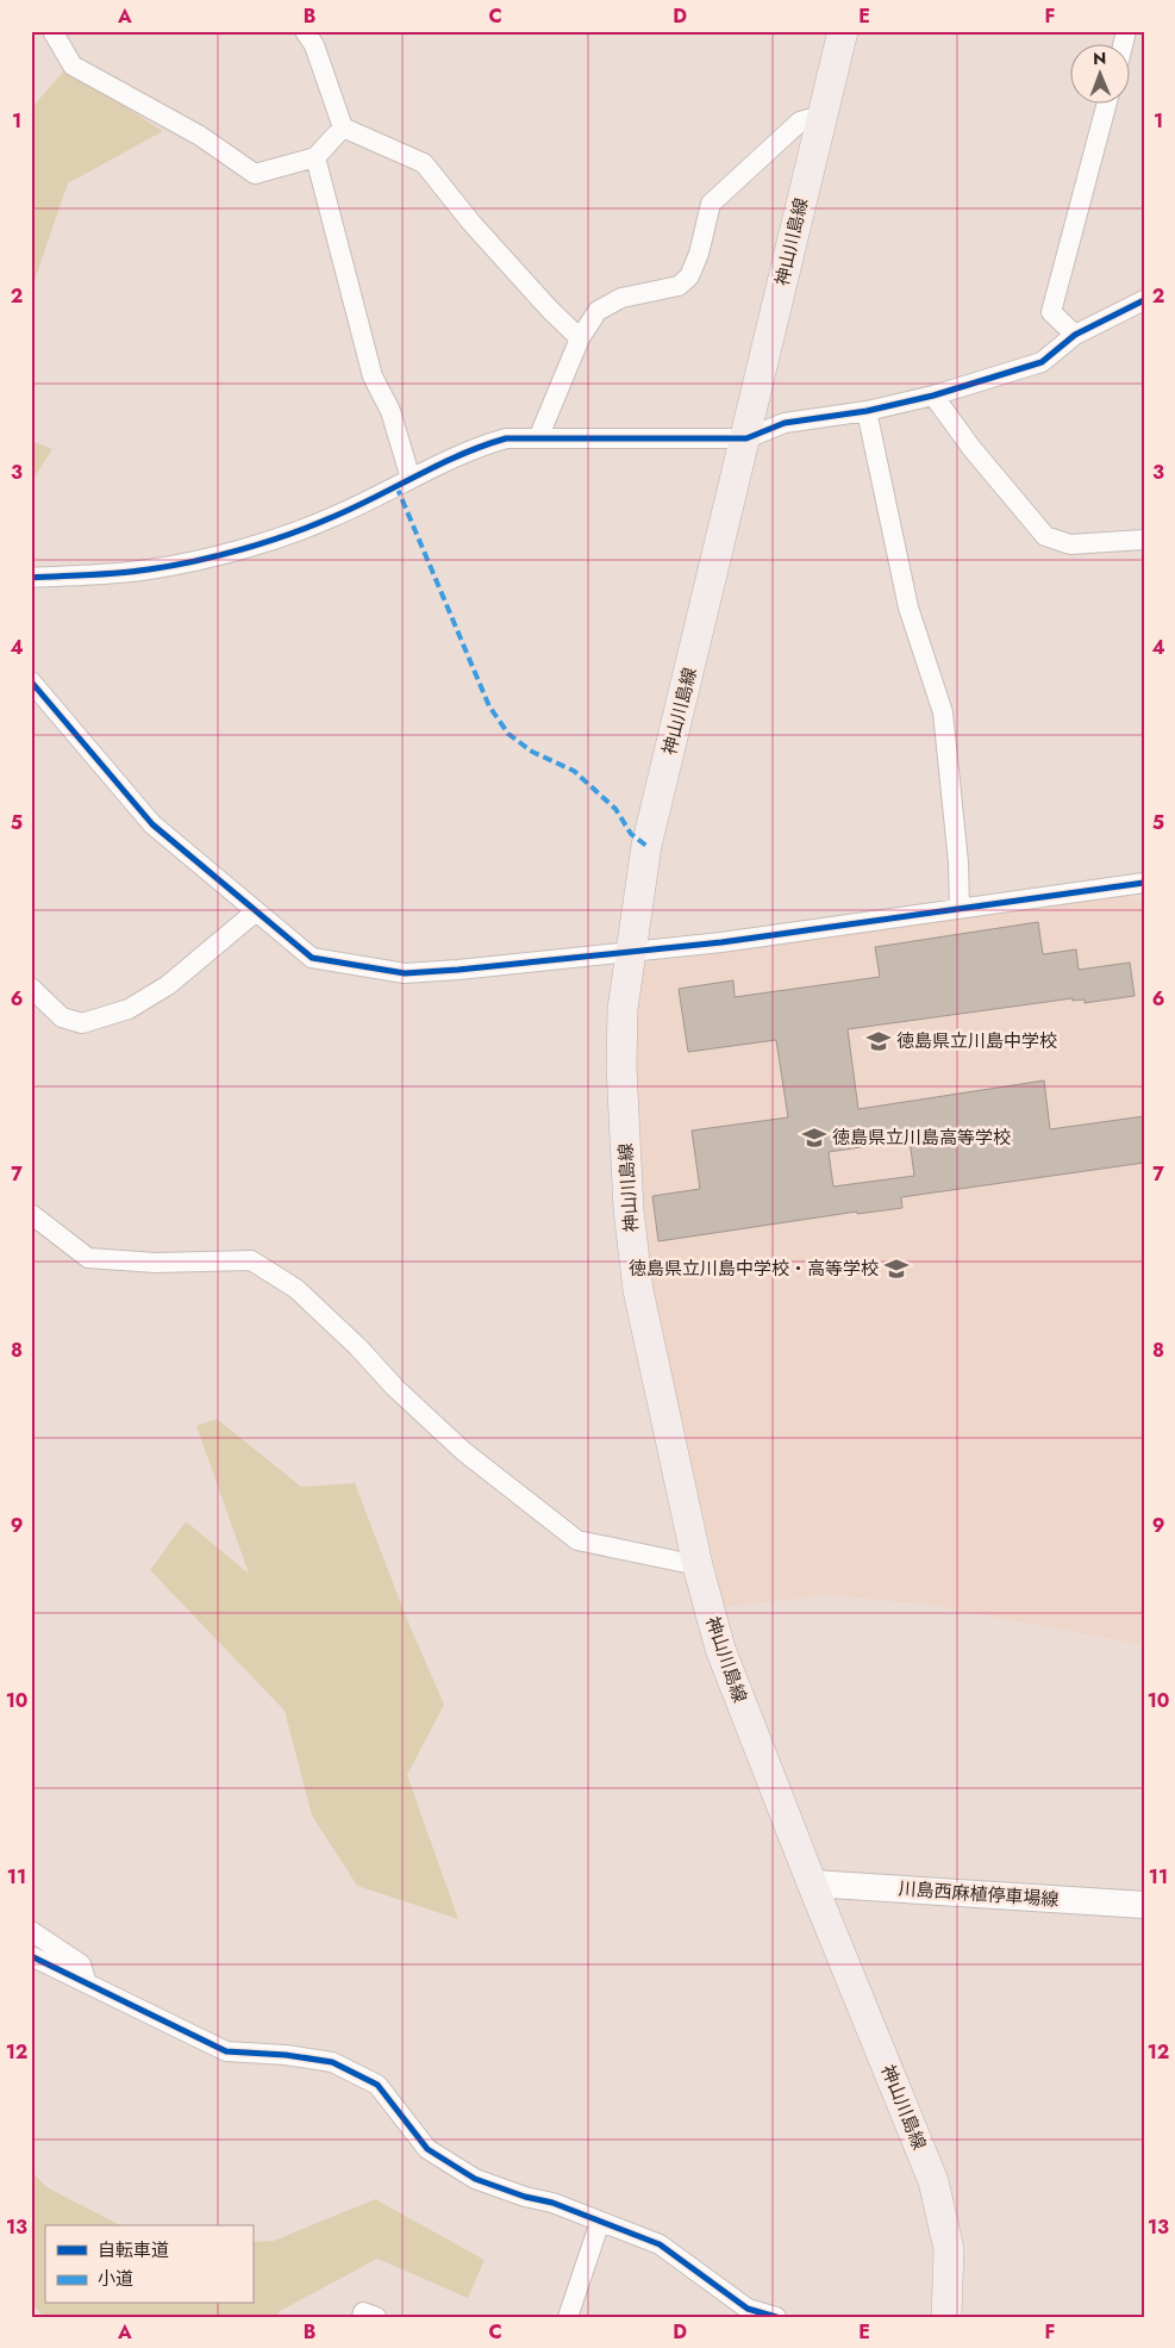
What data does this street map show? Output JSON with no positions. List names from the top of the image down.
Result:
{
  "streets": {
    "main road": ["神山川島線", "川島西麻植停車場線"]
  },
  "crossings": [
    ["神山川島線", "川島西麻植停車場線"]
  ],
  "places": {
    "school or university": ["徳島県立川島中学校", "徳島県立川島高等学校", "徳島県立川島中学校・高等学校"]
  },
  "legend": ["自転車道", "小道"],
  "north": "top",
  "grid": {
    "columns": [
      "A",
      "B",
      "C",
      "D",
      "E",
      "F"
    ],
    "rows": [
      "1",
      "2",
      "3",
      "4",
      "5",
      "6",
      "7",
      "8",
      "9",
      "10",
      "11",
      "12",
      "13"
    ]
  }
}
